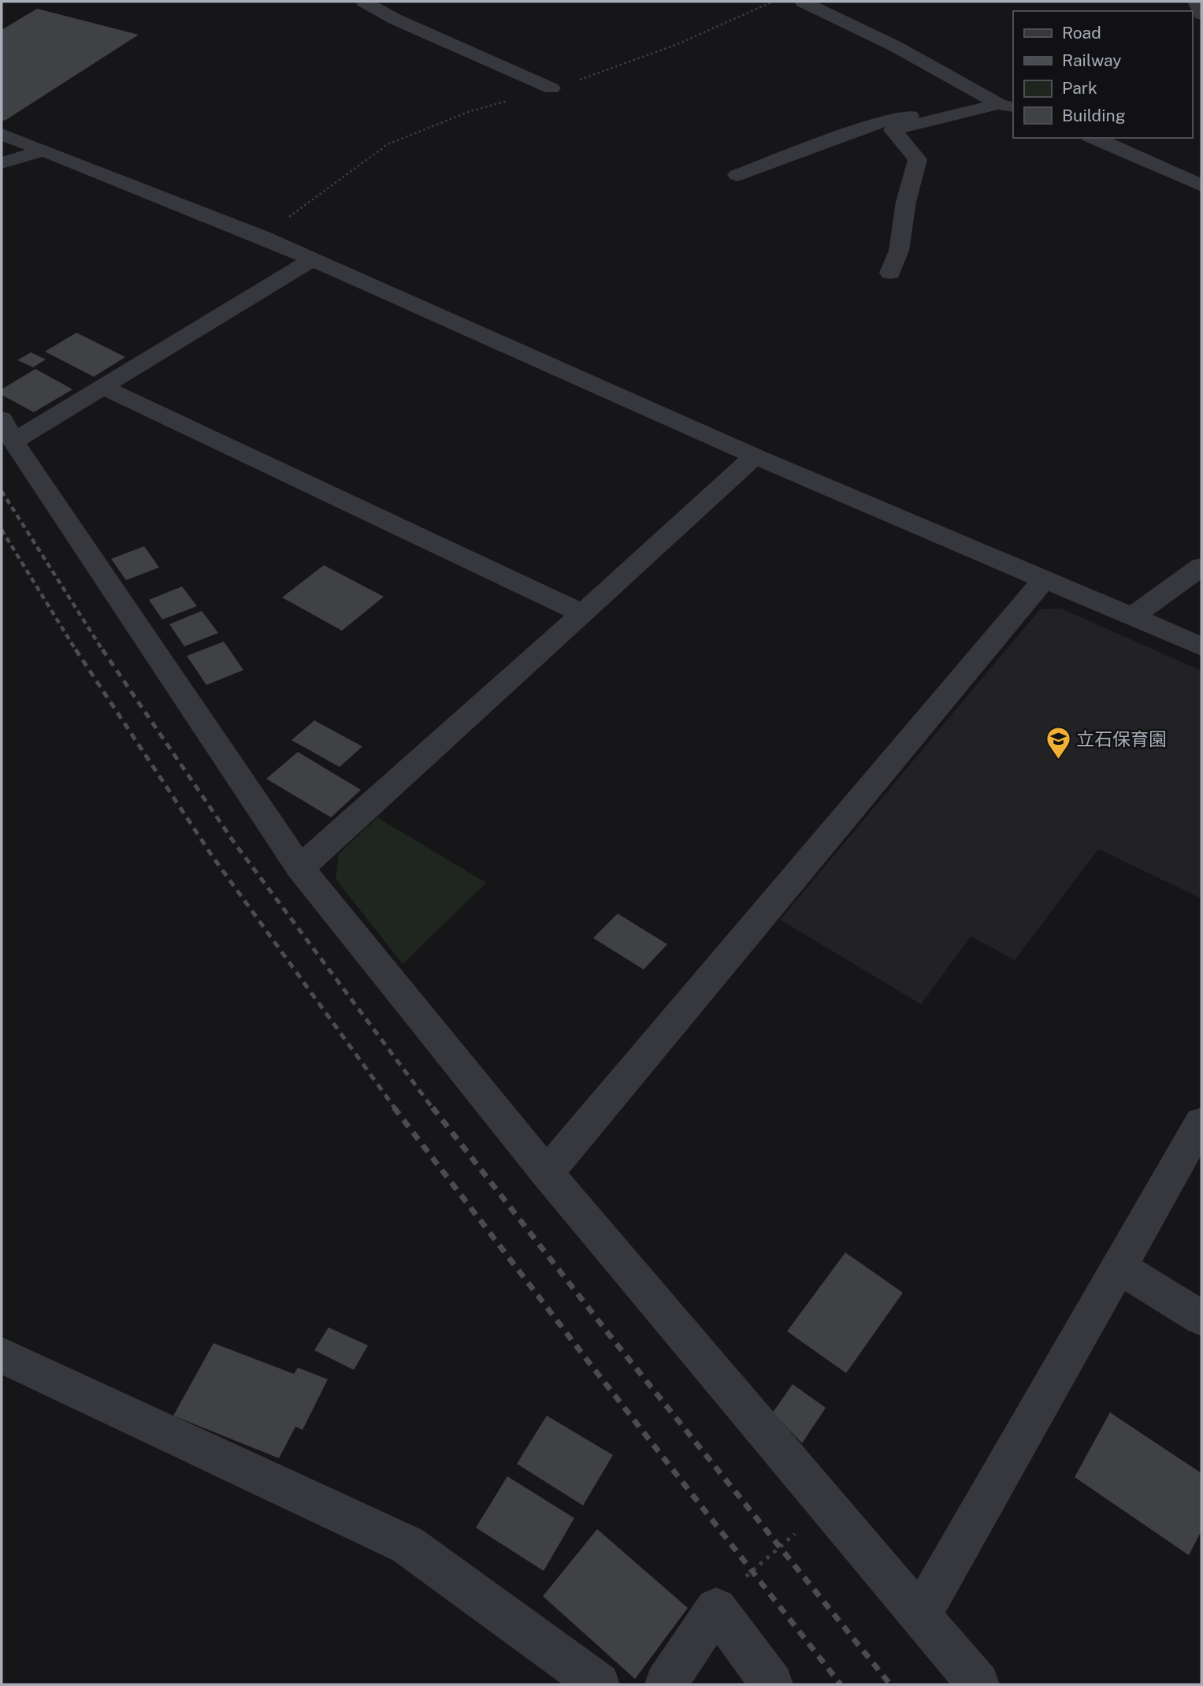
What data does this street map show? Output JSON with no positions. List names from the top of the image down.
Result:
{
  "places": {
    "school or university": ["立石保育園"]
  },
  "legend": [
    "Road",
    "Railway",
    "Park",
    "Building"
  ]
}
